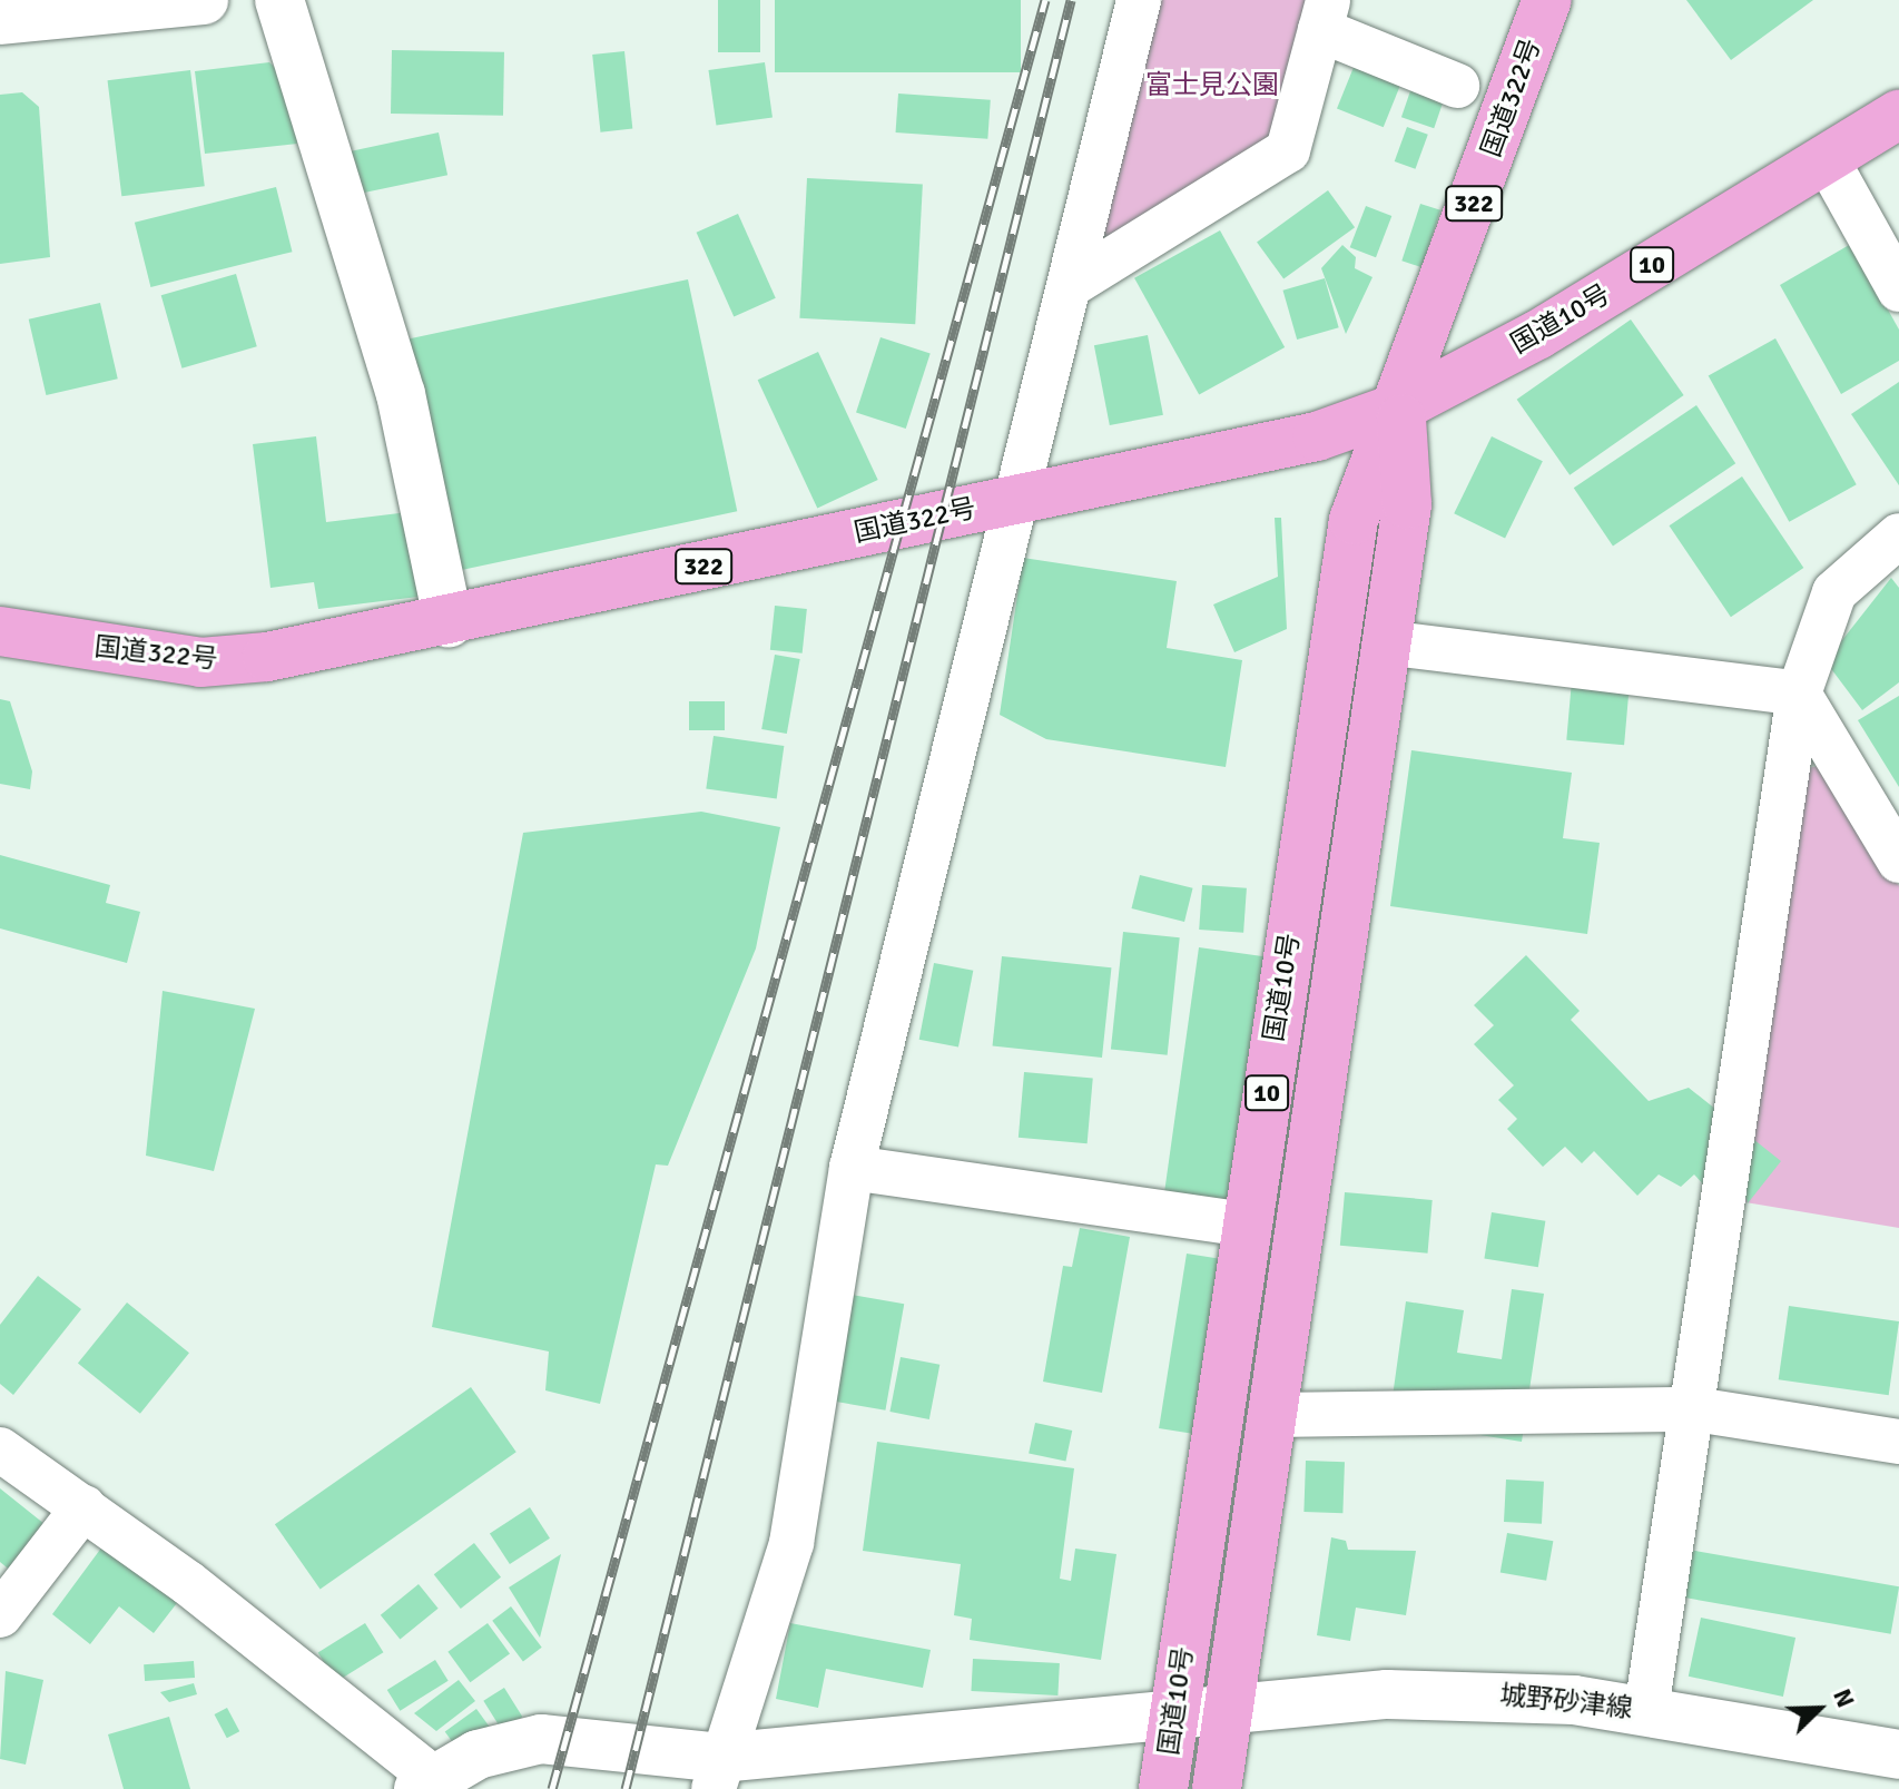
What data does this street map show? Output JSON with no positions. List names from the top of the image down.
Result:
{
  "streets": {
    "highway": [
      "国道322号",
      "322",
      "10",
      "国道10号"
    ],
    "street": ["城野砂津線"]
  },
  "crossings": [
    ["国道322号", "国道10号"],
    ["国道10号", "城野砂津線"]
  ],
  "parks": ["富士見公園"],
  "north": "top right"
}
